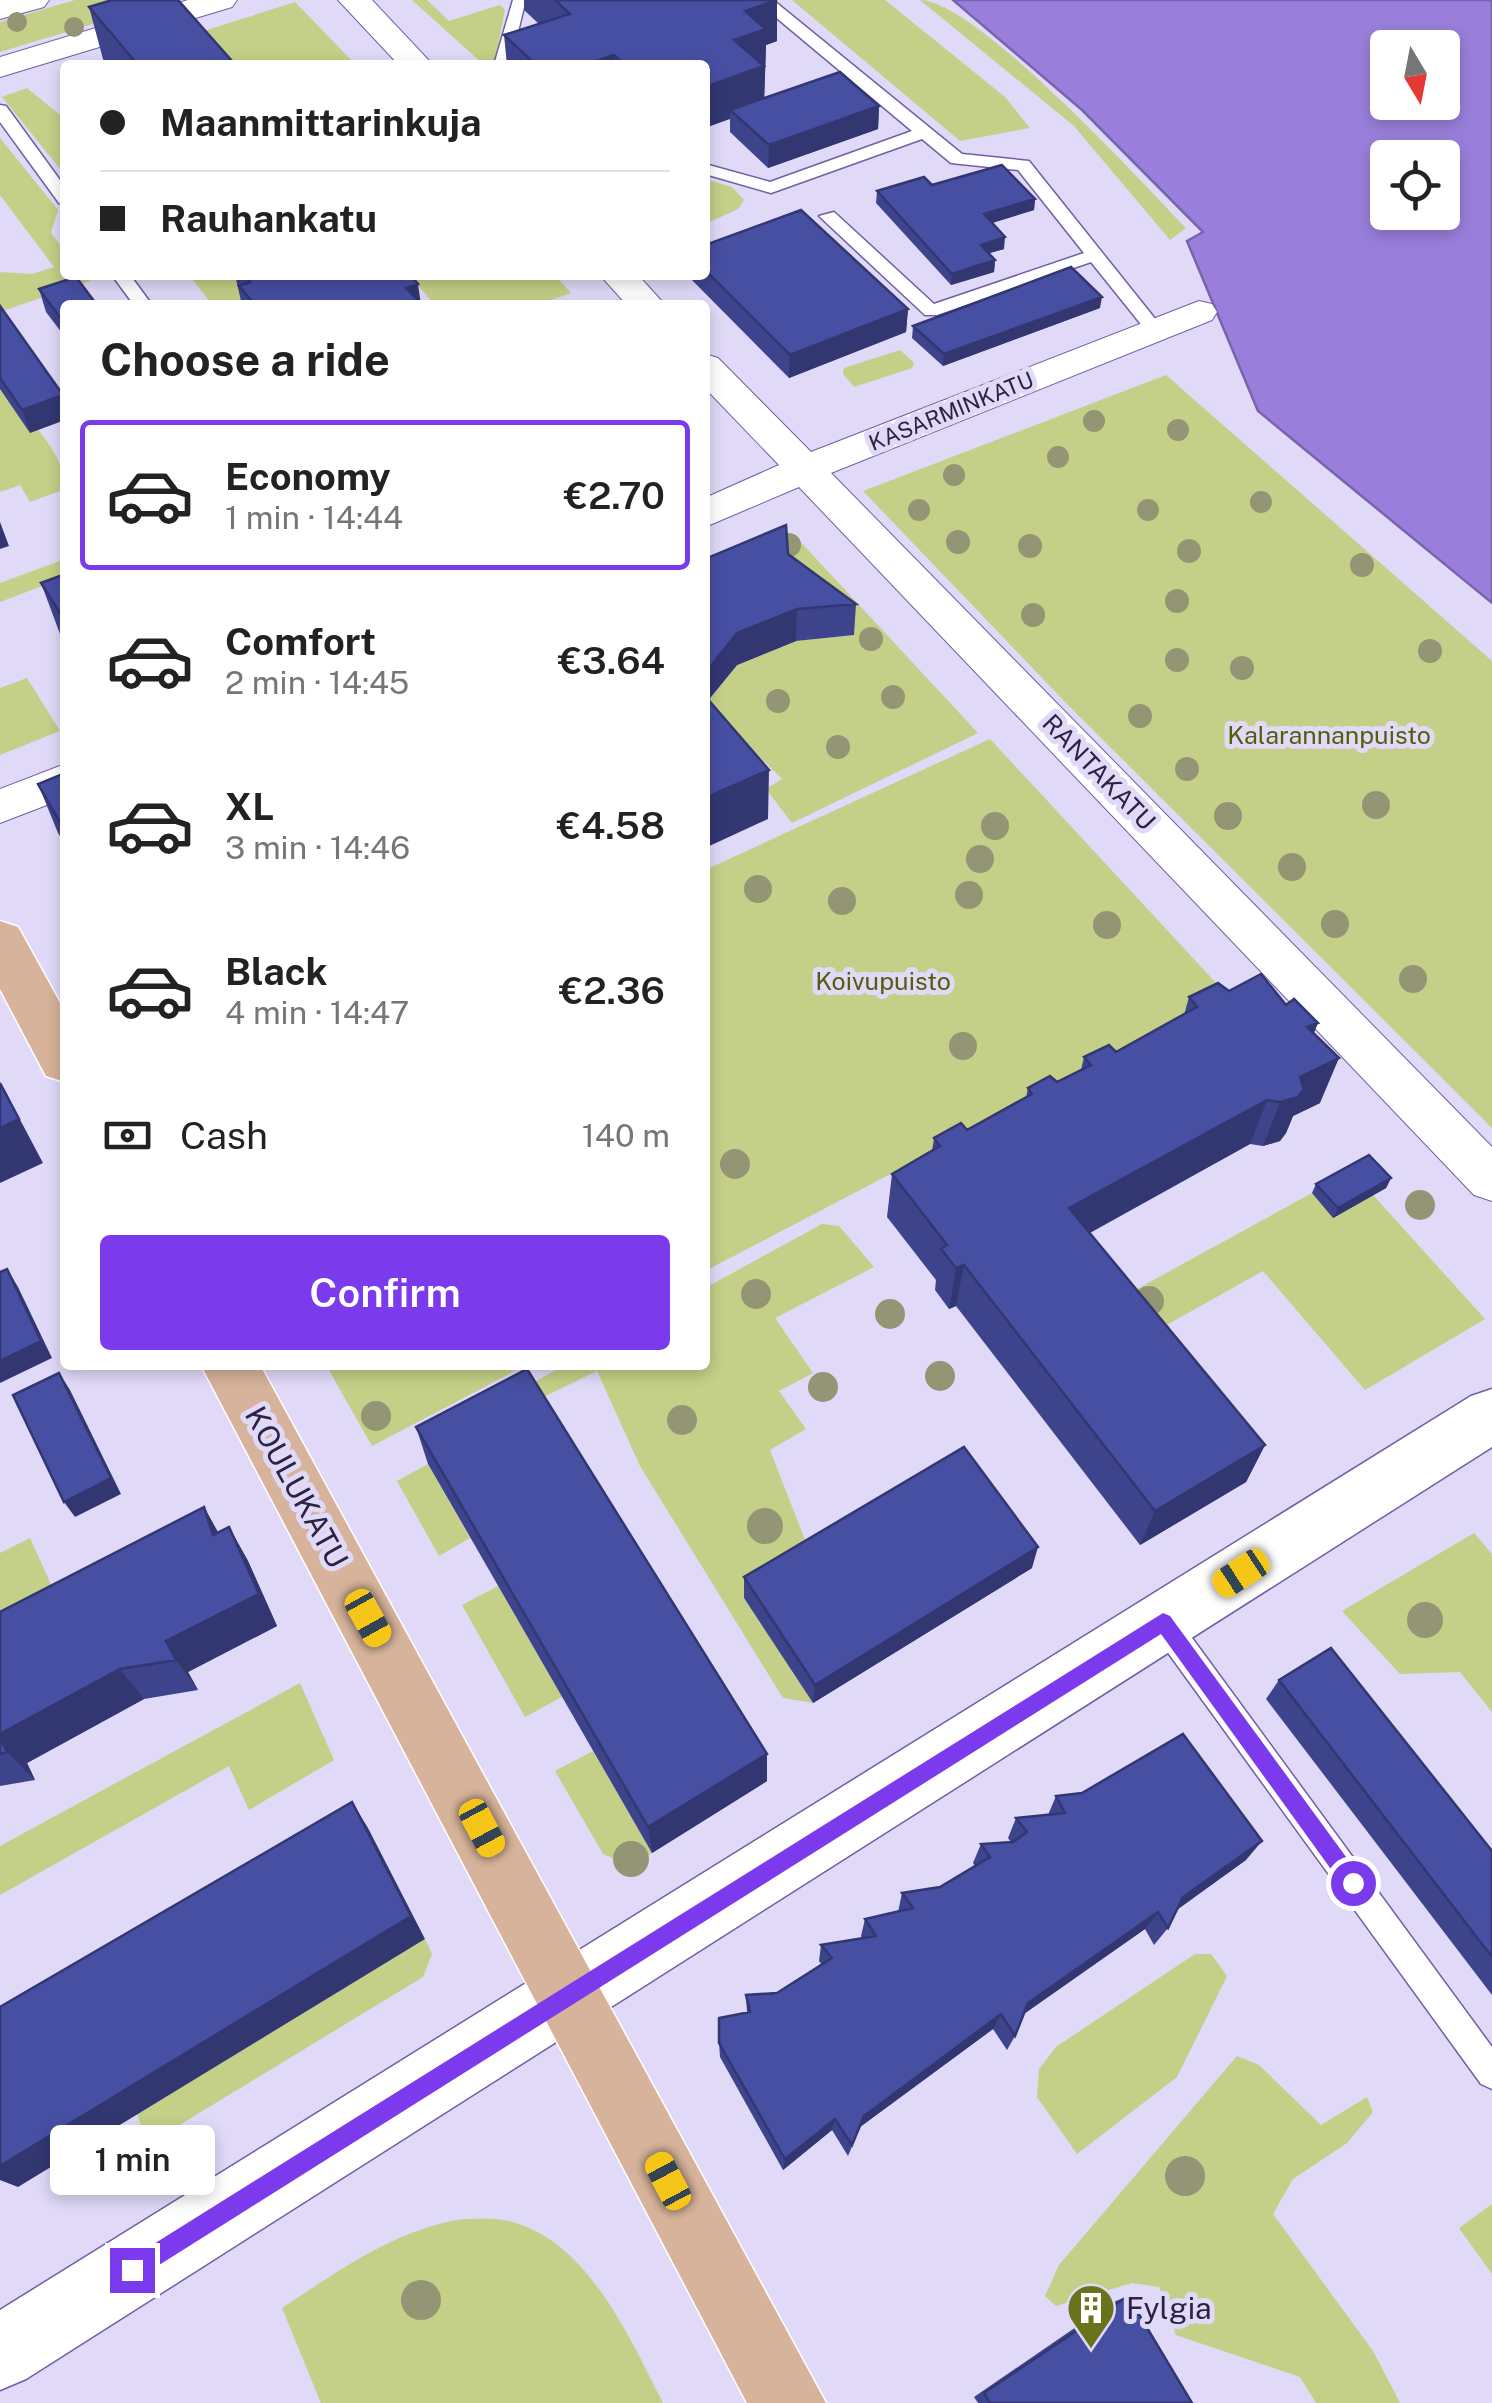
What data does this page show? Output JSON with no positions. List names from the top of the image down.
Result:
{
  "streets": {
    "main road": ["KOULUKATU"],
    "street": ["KASARMINKATU", "RANTAKATU"]
  },
  "crossings": [
    ["KASARMINKATU", "RANTAKATU"]
  ],
  "parks": ["Kalarannanpuisto", "Koivupuisto"],
  "places": {
    "building": ["Fylgia"]
  },
  "north": "bottom",
  "page": {
    "banner": ["Maanmittarinkuja", "Rauhankatu"],
    "heading": "Choose a ride",
    "list": [
      {
        "name": "Economy",
        "note": "1 min · 14:44",
        "value": "€2.70"
      },
      {
        "name": "Comfort",
        "note": "2 min · 14:45",
        "value": "€3.64"
      },
      {
        "name": "XL",
        "note": "3 min · 14:46",
        "value": "€4.58"
      },
      {
        "name": "Black",
        "note": "4 min · 14:47",
        "value": "€2.36"
      }
    ],
    "pay": ["Cash", "140 m"],
    "buttons": "Confirm",
    "bubble": "1 min"
  }
}
